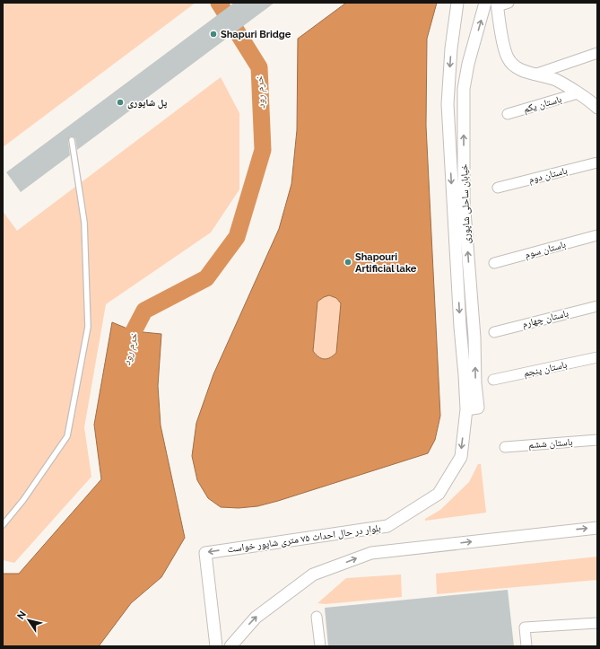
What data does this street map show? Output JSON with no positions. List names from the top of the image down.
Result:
{
  "streets": {
    "street": [
      "باستان یکم",
      "باستان دوم",
      "خیابان ساحلی شاپوری",
      "باستان سوم",
      "باستان چهارم",
      "باستان پنجم",
      "باستان ششم",
      "بلوار در حال احداث ۷۵ متری شاپور خواست"
    ]
  },
  "crossings": [
    ["خیابان ساحلی شاپوری", "بلوار در حال احداث ۷۵ متری شاپور خواست"]
  ],
  "one_way": ["بلوار در حال احداث ۷۵ متری شاپور خواست"],
  "water": ["خرم رود"],
  "places": ["Shapuri Bridge", "پل شاپوری", "Shapouri Artificial lake"],
  "north": "top left"
}
